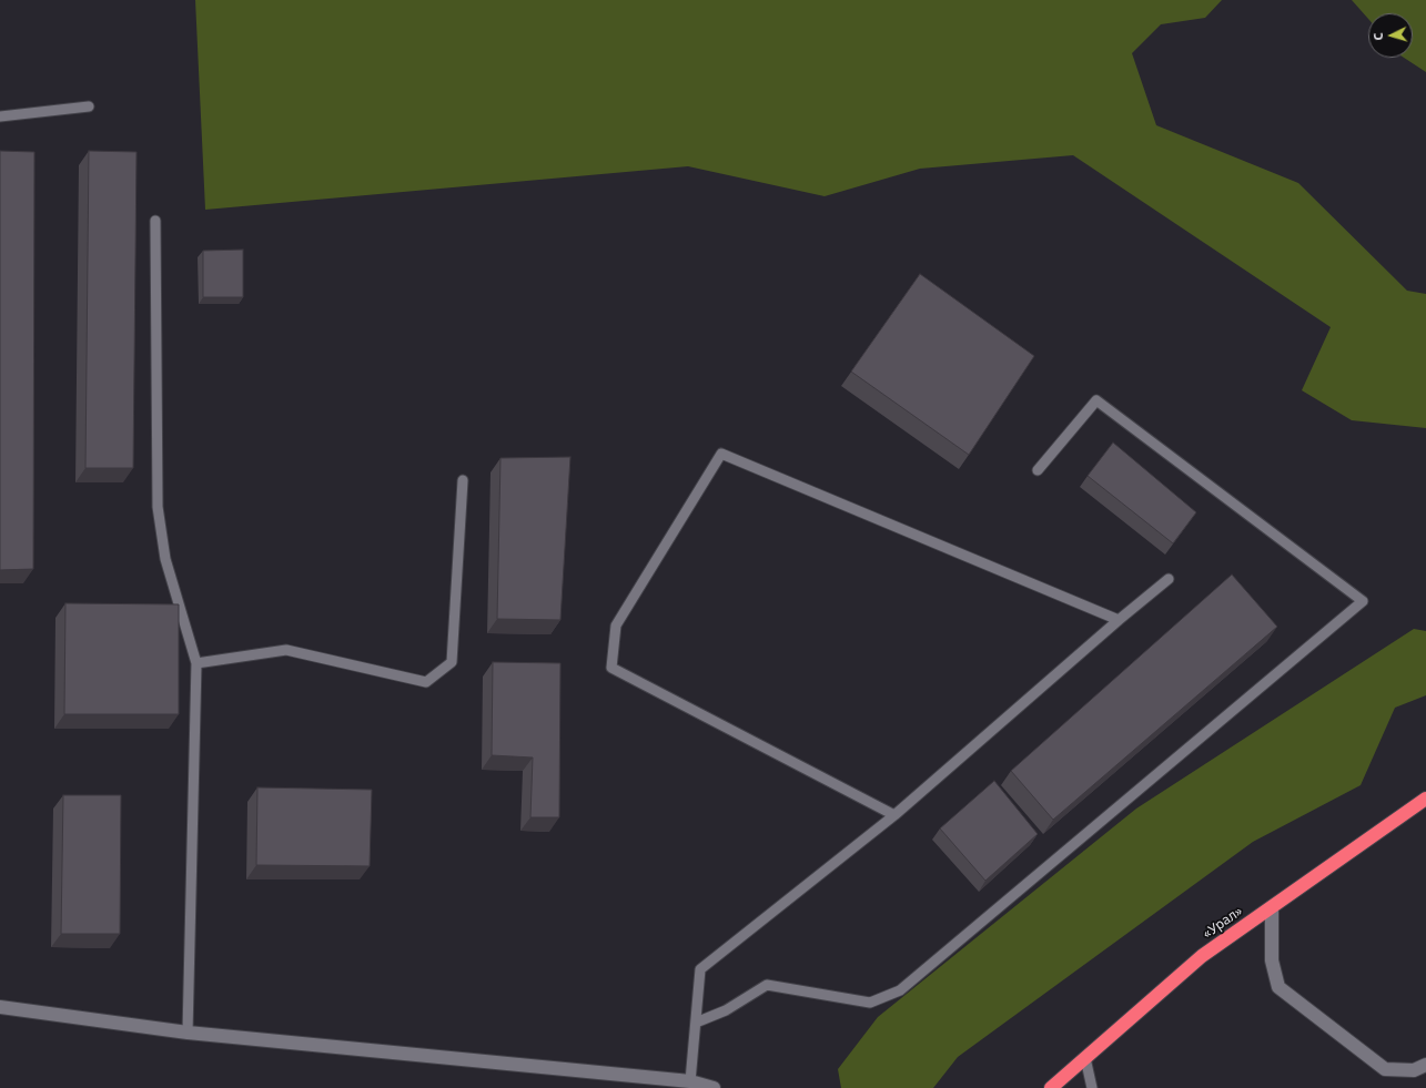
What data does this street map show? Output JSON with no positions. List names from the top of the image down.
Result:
{
  "streets": {
    "highway": ["«Урал»"]
  },
  "north": "left"
}
